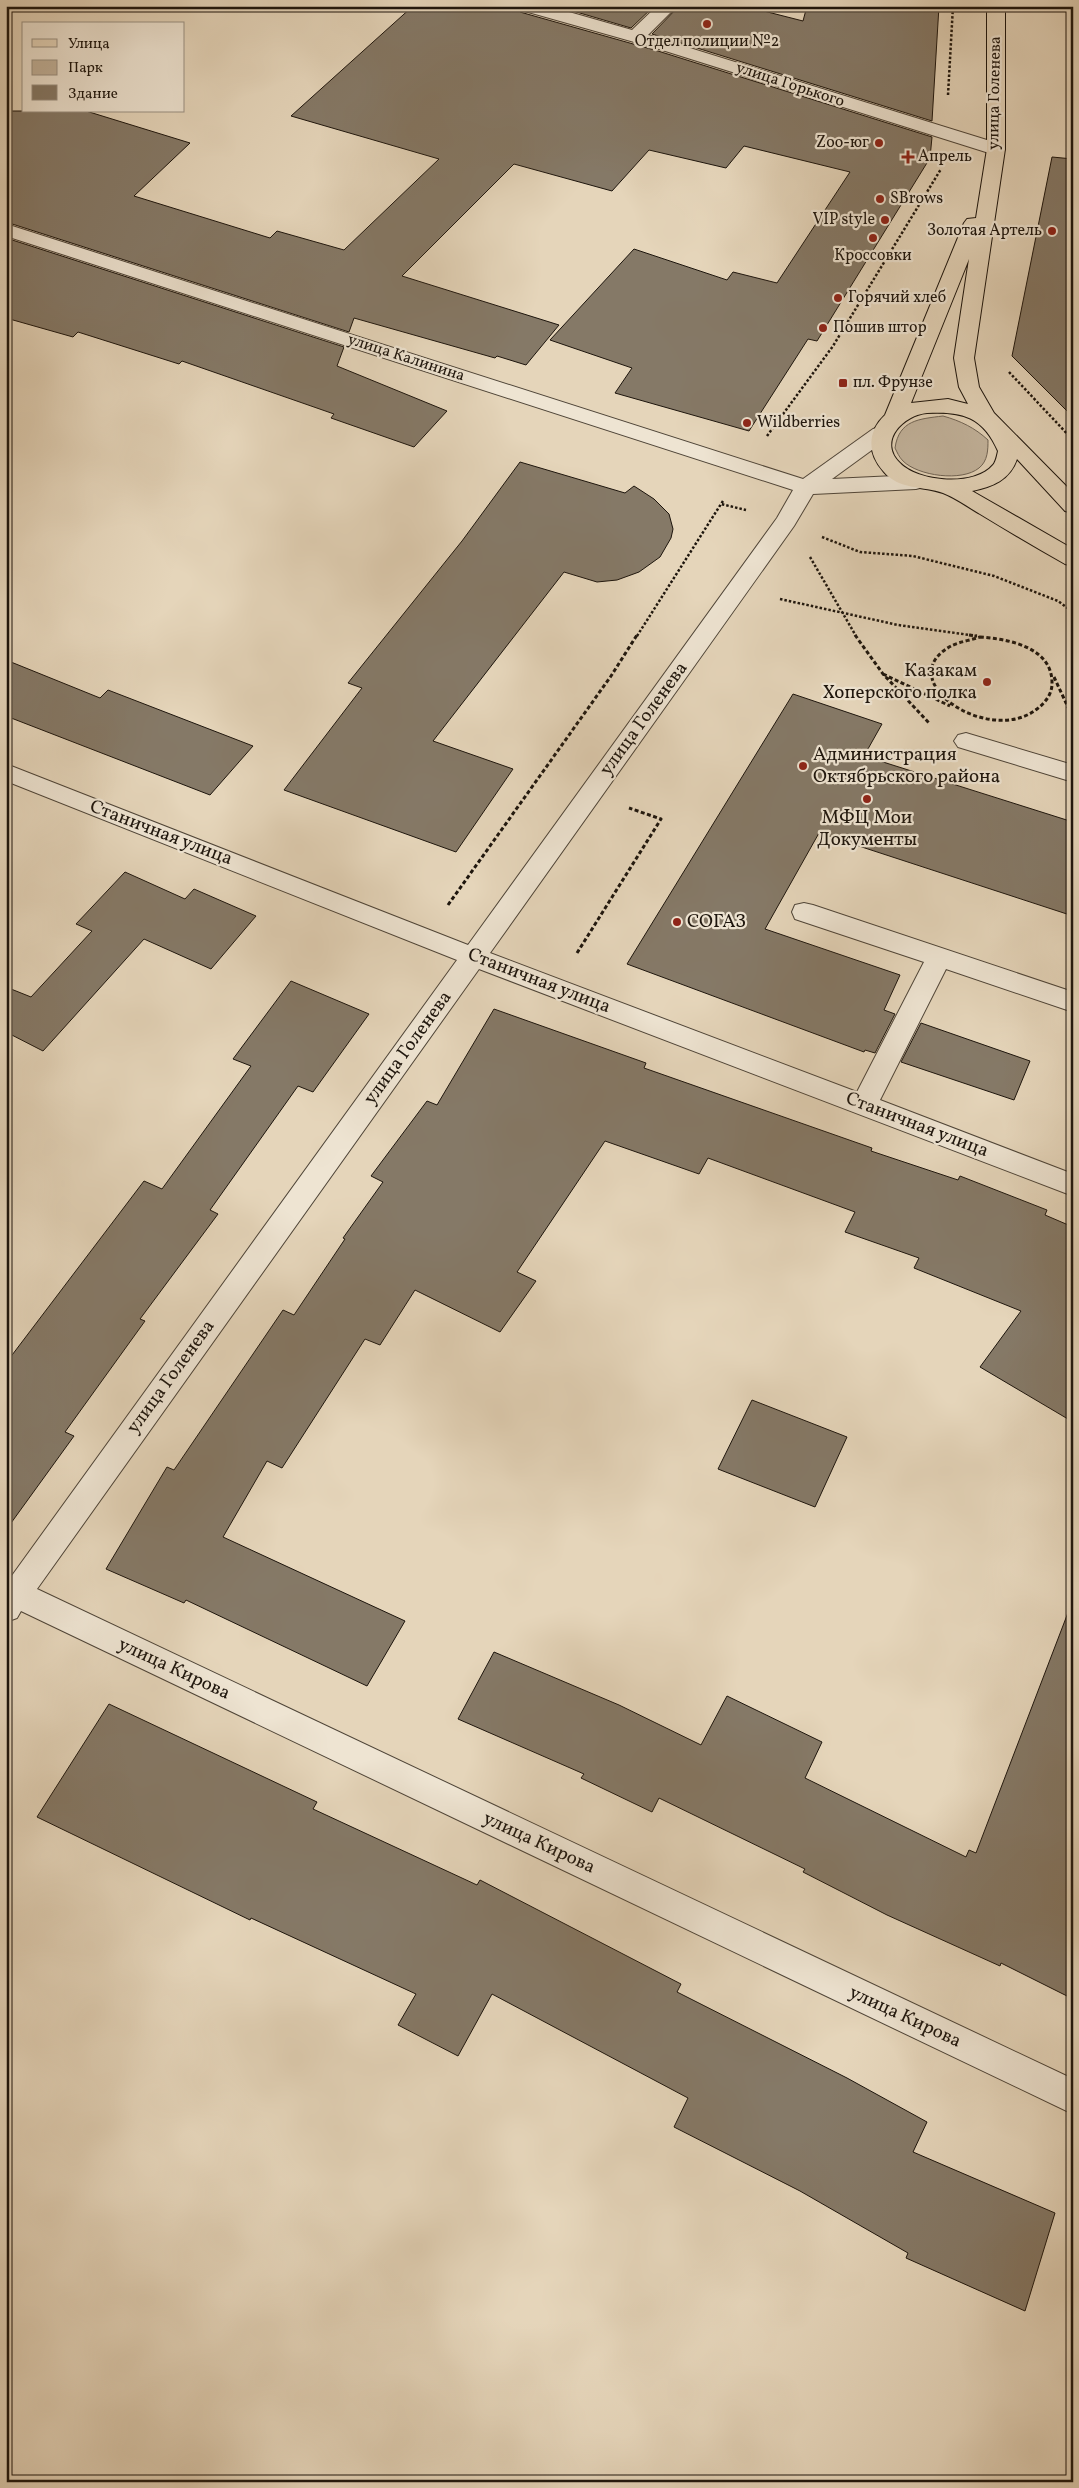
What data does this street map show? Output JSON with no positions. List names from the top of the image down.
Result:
{
  "streets": {
    "main road": ["улица Голенева"],
    "street": [
      "улица Горького",
      "улица Калинина",
      "Станичная улица",
      "улица Кирова"
    ]
  },
  "crossings": [
    ["улица Горького", "улица Голенева"],
    ["улица Голенева", "улица Калинина"],
    ["улица Голенева", "Станичная улица"],
    ["улица Голенева", "улица Кирова"]
  ],
  "places": {
    "other": [
      "Отдел полиции №2",
      "Zoo-юг",
      "SBrows",
      "VIP style",
      "Золотая Артель",
      "Кроссовки",
      "Горячий хлеб",
      "Пошив штор",
      "Wildberries",
      "Казакам Хоперского полка",
      "Администрация Октябрьского района",
      "МФЦ Мои Документы",
      "СОГАЗ"
    ],
    "health": ["Апрель"],
    "transit": ["пл. Фрунзе"]
  },
  "legend": ["Улица", "Парк", "Здание"]
}
